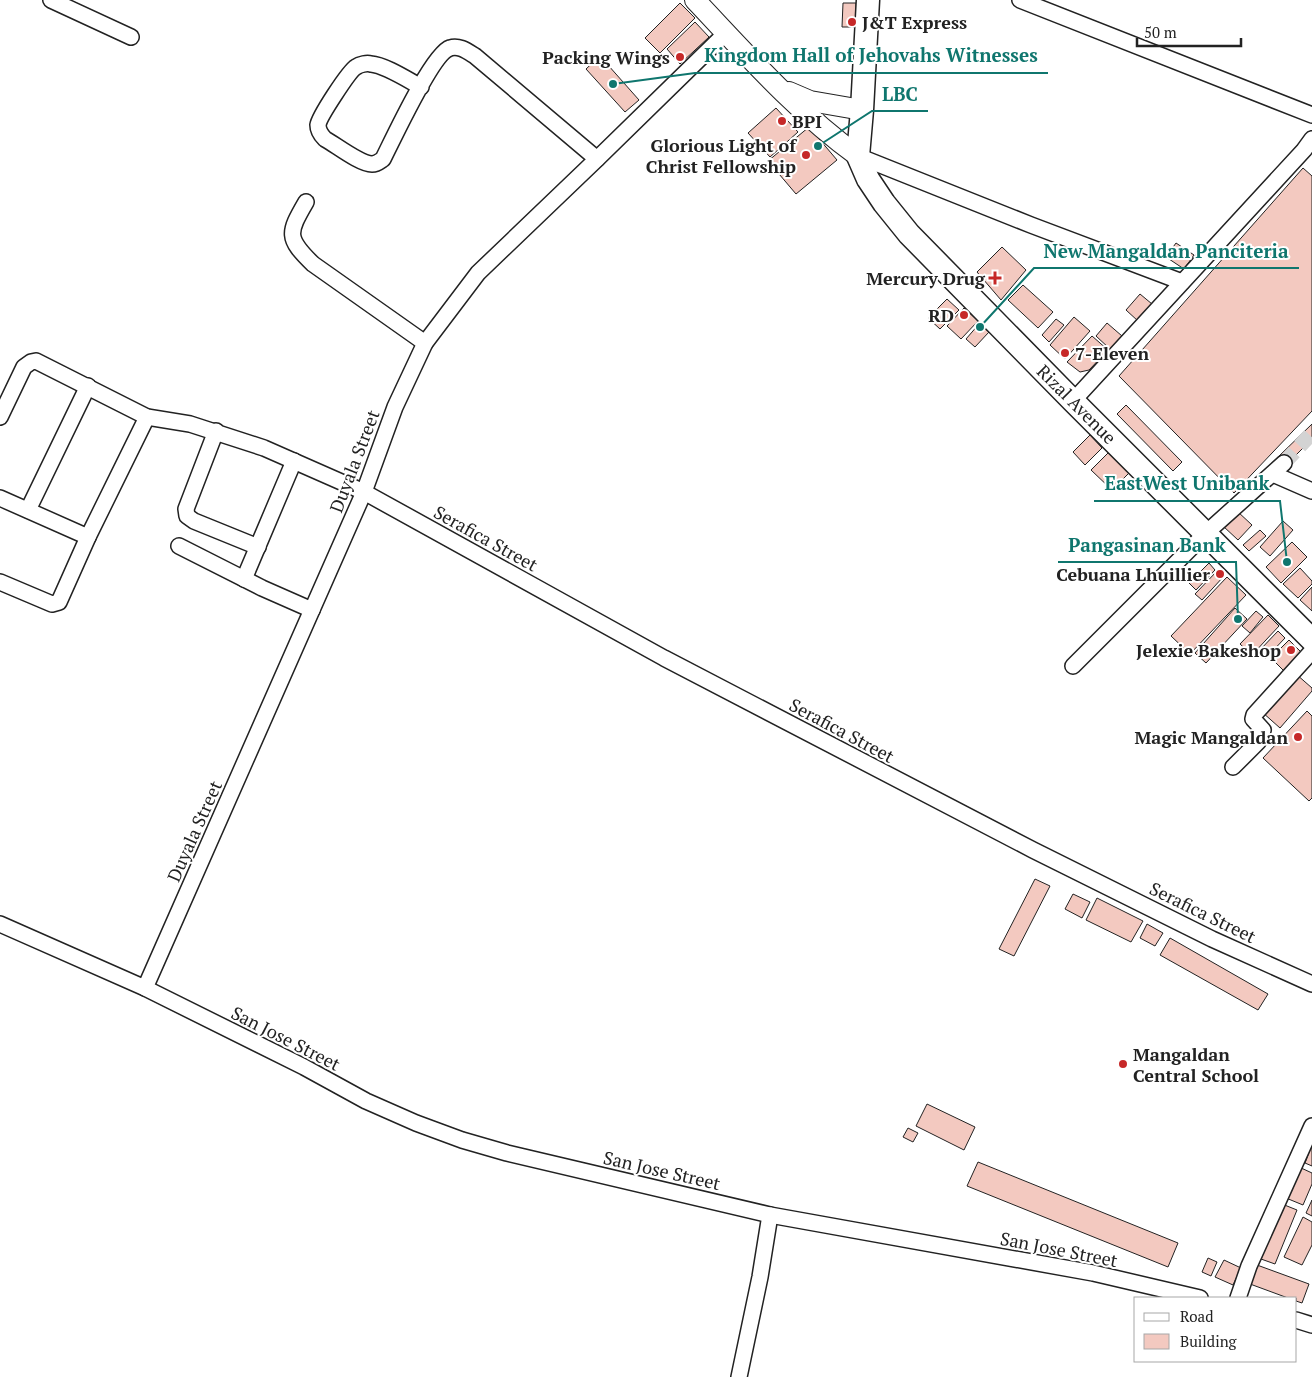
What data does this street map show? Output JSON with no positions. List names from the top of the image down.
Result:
{
  "streets": {
    "highway": ["Rizal Avenue"],
    "street": ["Duyala Street", "Serafica Street", "San Jose Street"]
  },
  "crossings": [
    ["Duyala Street", "Serafica Street"],
    ["Duyala Street", "San Jose Street"]
  ],
  "places": {
    "other": [
      "J&T Express",
      "Packing Wings",
      "Kingdom Hall of Jehovahs Witnesses",
      "BPI",
      "LBC",
      "Glorious Light of Christ Fellowship",
      "RD",
      "New Mangaldan Panciteria",
      "7-Eleven",
      "EastWest Unibank",
      "Cebuana Lhuillier",
      "Pangasinan Bank",
      "Jelexie Bakeshop",
      "Magic Mangaldan",
      "Mangaldan Central School"
    ],
    "health": ["Mercury Drug"]
  },
  "legend": ["Road", "Building"],
  "scale_bar": "50 m"
}
